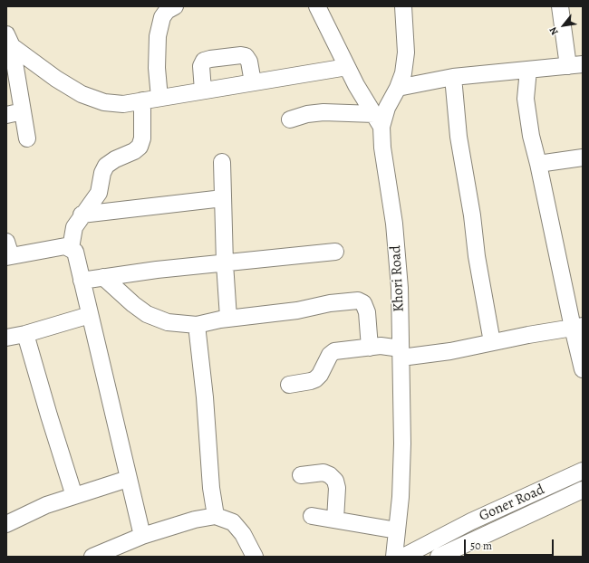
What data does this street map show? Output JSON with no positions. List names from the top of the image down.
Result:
{
  "streets": {
    "street": ["Khori Road", "Goner Road"]
  },
  "scale_bar": "50 m",
  "north": "bottom left"
}
